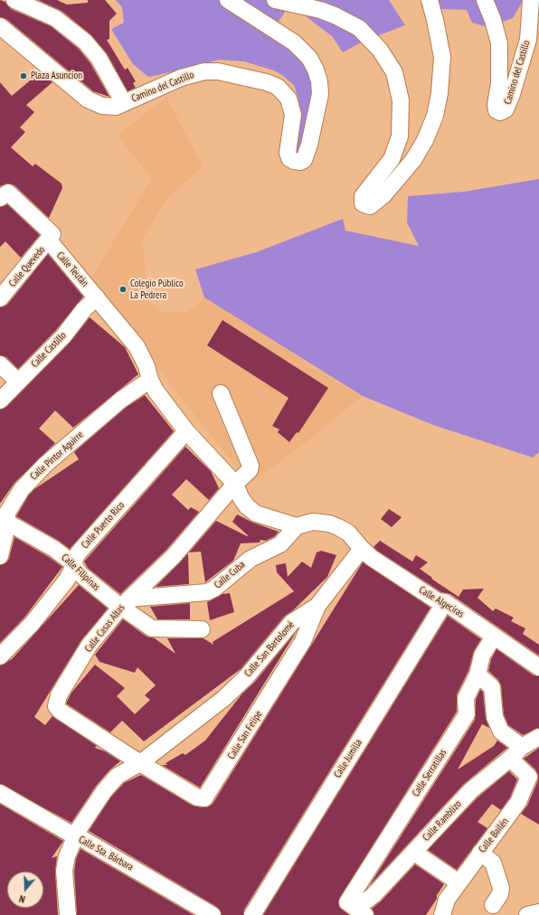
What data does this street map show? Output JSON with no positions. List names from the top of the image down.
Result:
{
  "streets": {
    "street": [
      "Camino del Castillo",
      "Calle Quevedo",
      "Calle Teután",
      "Calle Castillo",
      "Calle Pintor Aguirre",
      "Calle Puerto Rico",
      "Calle Filipinas",
      "Calle Cuba",
      "Calle Algeciras",
      "Calle Casas Altas",
      "Calle San Bartolomé",
      "Calle San Felipe",
      "Calle Jumilla",
      "Calle Serratillas",
      "Calle Ramblizo",
      "Calle Bailén",
      "Calle Sta. Bárbara"
    ]
  },
  "crossings": [
    ["Calle Quevedo", "Calle Teután"],
    ["Calle Teután", "Calle Castillo"],
    ["Calle Pintor Aguirre", "Calle Filipinas"],
    ["Calle Puerto Rico", "Calle Filipinas"],
    ["Calle Filipinas", "Calle Cuba"],
    ["Calle Filipinas", "Calle Casas Altas"],
    ["Calle Cuba", "Calle Casas Altas"],
    ["Calle Algeciras", "Calle San Bartolomé"],
    ["Calle Algeciras", "Calle Jumilla"],
    ["Calle Algeciras", "Calle Serratillas"],
    ["Calle Casas Altas", "Calle San Bartolomé"],
    ["Calle Casas Altas", "Calle San Felipe"],
    ["Calle San Bartolomé", "Calle San Felipe"],
    ["Calle San Bartolomé", "Calle Sta. Bárbara"],
    ["Calle Serratillas", "Calle Ramblizo"],
    ["Calle Ramblizo", "Calle Bailén"]
  ],
  "places": ["Plaza Asuncion", "Colegio Público La Pedrera"],
  "north": "bottom"
}
